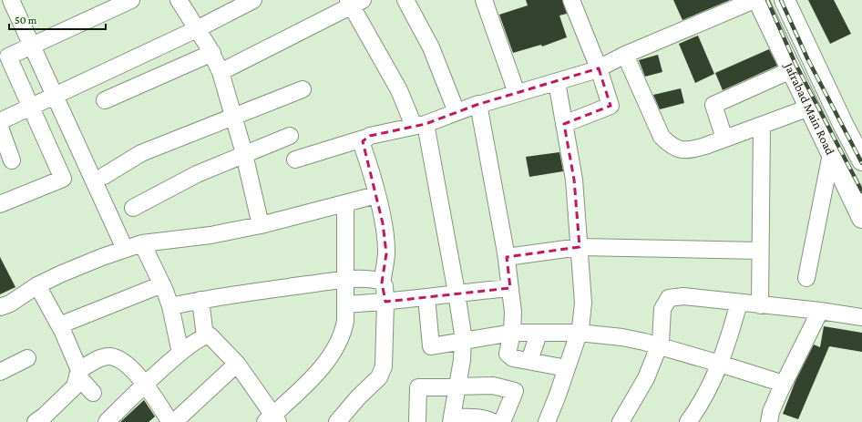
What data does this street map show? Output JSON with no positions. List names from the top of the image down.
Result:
{
  "streets": {
    "main road": ["Jafrabad Main Road"]
  },
  "scale_bar": "50 m"
}
